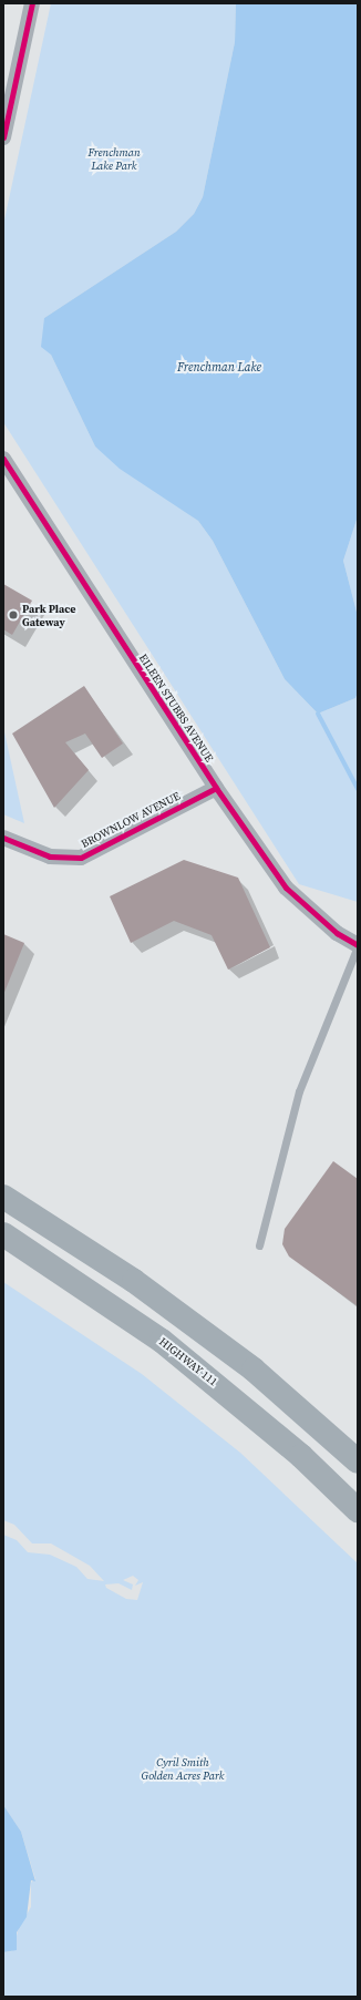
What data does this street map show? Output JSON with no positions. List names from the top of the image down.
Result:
{
  "streets": {
    "highway": ["HIGHWAY 111"],
    "street": ["EILEEN STUBBS AVENUE", "BROWNLOW AVENUE"]
  },
  "crossings": [
    ["EILEEN STUBBS AVENUE", "BROWNLOW AVENUE"]
  ],
  "water": ["Frenchman Lake"],
  "parks": ["Frenchman Lake Park", "Cyril Smith Golden Acres Park"],
  "places": ["Park Place Gateway"]
}
